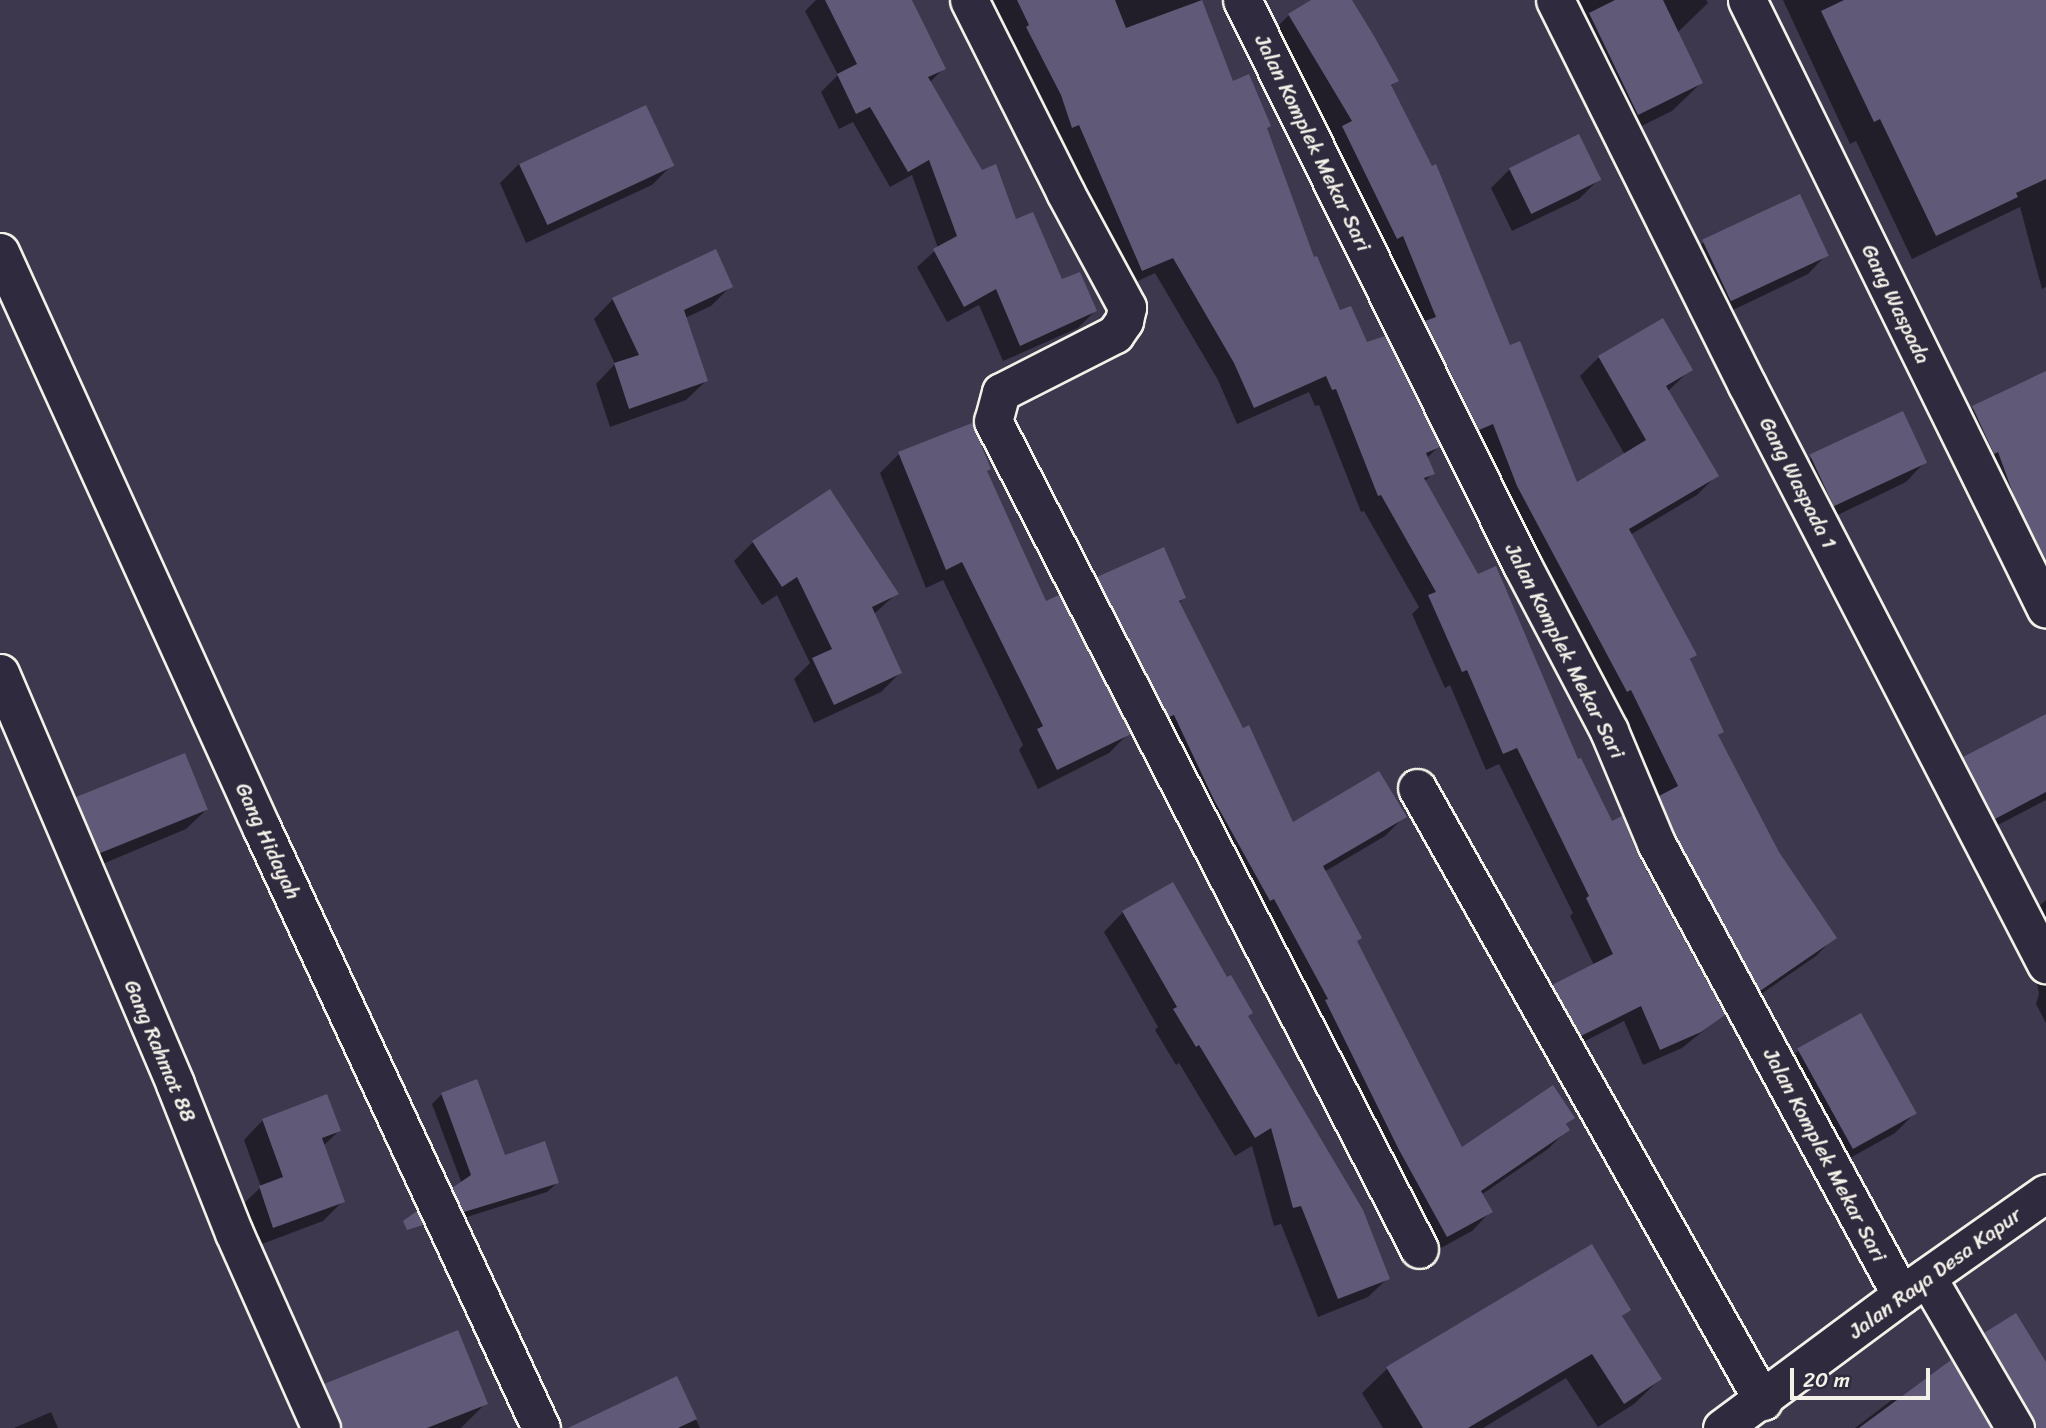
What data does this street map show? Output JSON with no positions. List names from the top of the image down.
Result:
{
  "streets": {
    "street": [
      "Jalan Komplek Mekar Sari",
      "Gang Waspada",
      "Gang Waspada 1",
      "Gang Hidayah",
      "Gang Rahmat 88",
      "Jalan Raya Desa Kapur"
    ]
  },
  "crossings": [
    ["Jalan Komplek Mekar Sari", "Jalan Raya Desa Kapur"]
  ],
  "scale_bar": "20 m"
}
